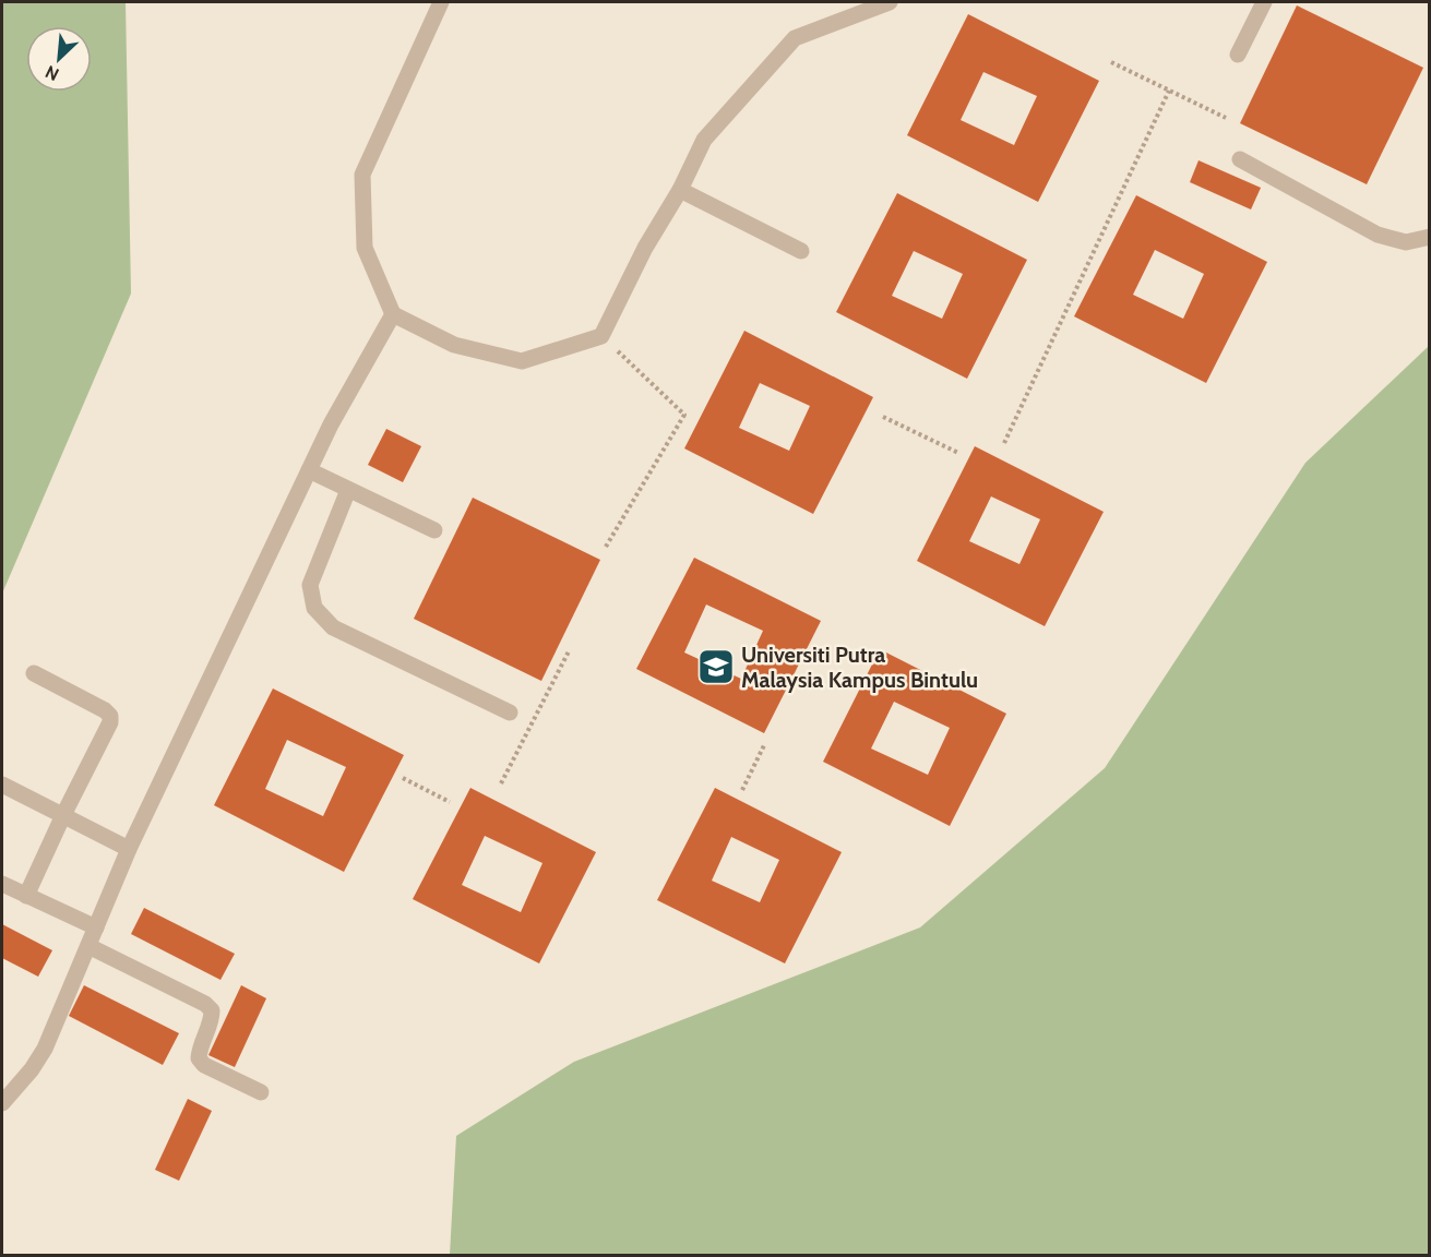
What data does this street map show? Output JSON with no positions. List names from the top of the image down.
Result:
{
  "places": {
    "school or university": ["Universiti Putra Malaysia Kampus Bintulu"]
  },
  "north": "bottom left"
}
